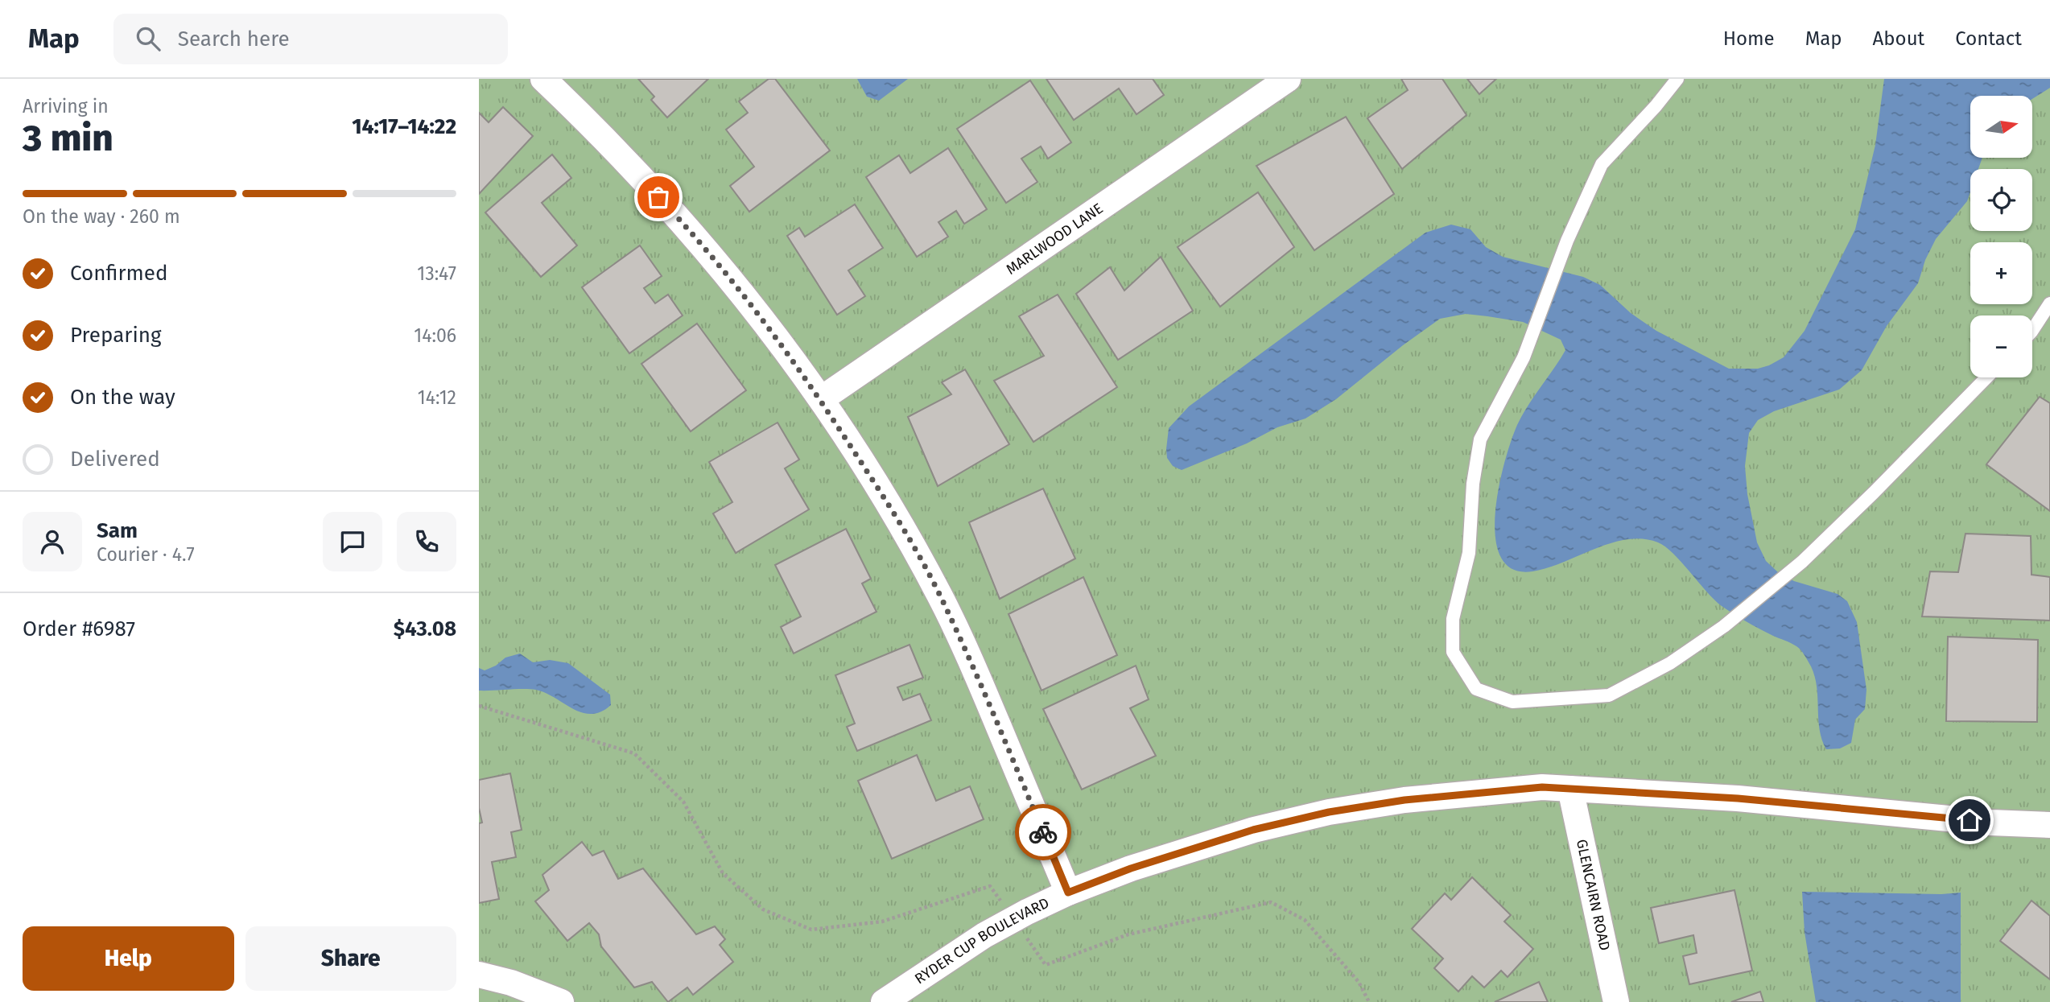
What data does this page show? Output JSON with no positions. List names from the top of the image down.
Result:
{
  "streets": {
    "street": ["MARLWOOD LANE", "GLENCAIRN ROAD", "RYDER CUP BOULEVARD"]
  },
  "crossings": [
    ["GLENCAIRN ROAD", "RYDER CUP BOULEVARD"]
  ],
  "north": "right",
  "page": {
    "header": "Map",
    "search": "Search here",
    "nav": [
      "Home",
      "Map",
      "About",
      "Contact"
    ],
    "heading": ["3 min", "Arriving in", "14:17–14:22"],
    "panel": [
      "Sam",
      "Courier · 4.7",
      "Order #6987",
      "$43.08"
    ],
    "map_buttons": ["+", "−"],
    "bar": "On the way · 260 m",
    "list": [
      ["Confirmed", "13:47"],
      ["Preparing", "14:06"],
      ["On the way", "14:12"],
      "Delivered"
    ],
    "buttons": ["Help", "Share"]
  }
}
